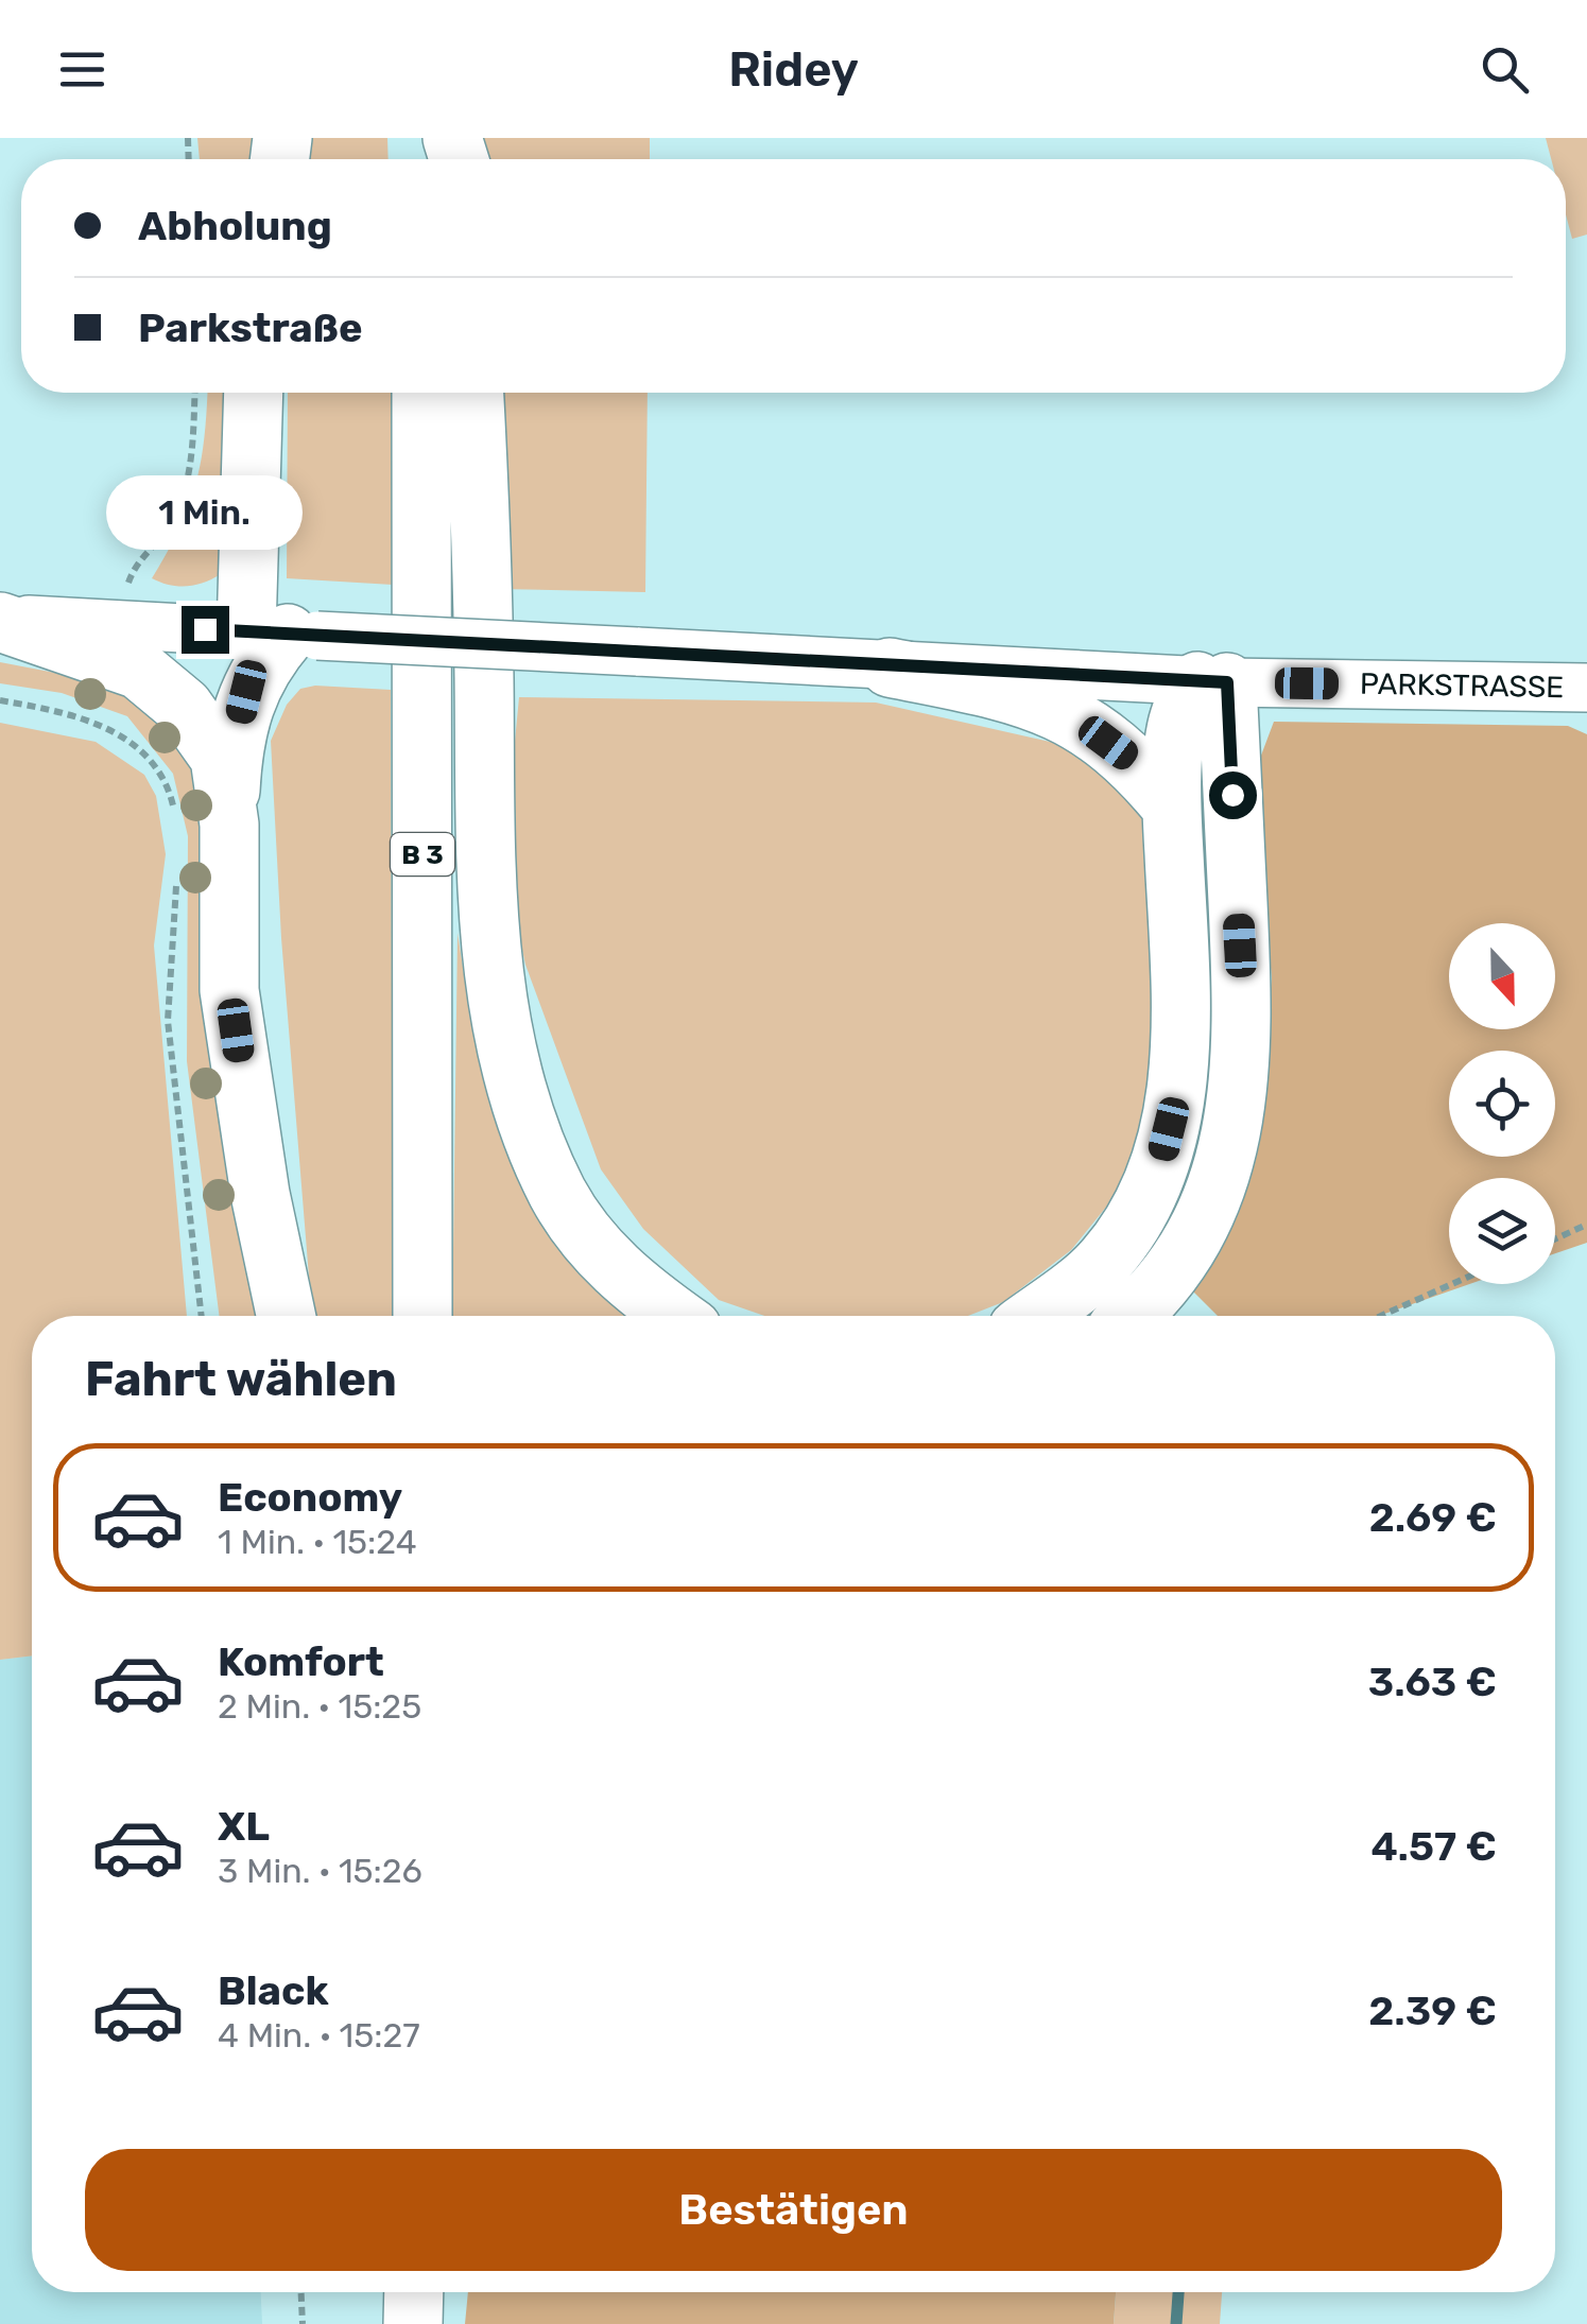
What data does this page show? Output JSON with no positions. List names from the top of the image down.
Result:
{
  "streets": {
    "main road": ["B 3"],
    "street": ["PARKSTRASSE"]
  },
  "north": "bottom",
  "page": {
    "header": "Ridey",
    "banner": ["Abholung", "Parkstraße"],
    "bubble": "1 Min.",
    "heading": "Fahrt wählen",
    "list": [
      {
        "name": "Economy",
        "note": "1 Min. · 15:24",
        "value": "2.69 €"
      },
      {
        "name": "Komfort",
        "note": "2 Min. · 15:25",
        "value": "3.63 €"
      },
      {
        "name": "XL",
        "note": "3 Min. · 15:26",
        "value": "4.57 €"
      },
      {
        "name": "Black",
        "note": "4 Min. · 15:27",
        "value": "2.39 €"
      }
    ],
    "buttons": "Bestätigen"
  }
}
